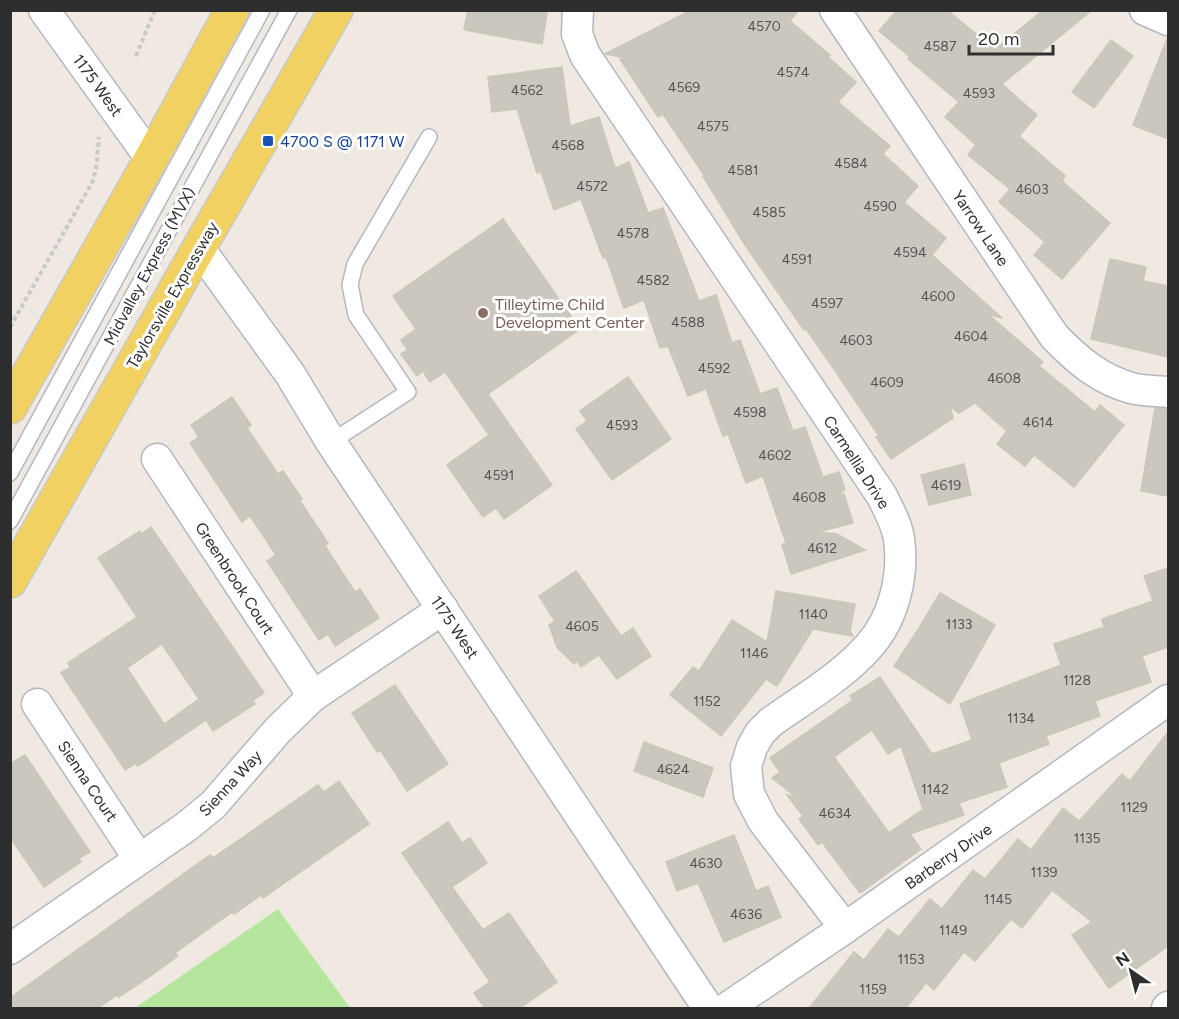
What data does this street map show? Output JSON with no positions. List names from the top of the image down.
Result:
{
  "streets": {
    "main road": ["Taylorsville Expressway"],
    "street": [
      "1175 West",
      "Yarrow Lane",
      "Carmellia Drive",
      "Greenbrook Court",
      "Sienna Court",
      "Sienna Way",
      "Barberry Drive"
    ],
    "lane": ["Midvalley Express (MVX)"]
  },
  "crossings": [
    ["1175 West", "Taylorsville Expressway"],
    ["1175 West", "Sienna Way"],
    ["Carmellia Drive", "Barberry Drive"],
    ["Greenbrook Court", "Sienna Way"],
    ["Sienna Court", "Sienna Way"]
  ],
  "places": {
    "transit": ["4700 S @ 1171 W"],
    "other": ["Tilleytime Child Development Center"]
  },
  "house_numbers": [
    "4570",
    "4587",
    "4574",
    "4569",
    "4562",
    "4593",
    "4575",
    "4568",
    "4584",
    "4581",
    "4572",
    "4603",
    "4590",
    "4585",
    "4578",
    "4594",
    "4591",
    "4582",
    "4600",
    "4597",
    "4588",
    "4604",
    "4603",
    "4592",
    "4608",
    "4609",
    "4598",
    "4614",
    "4593",
    "4602",
    "4591",
    "4619",
    "4608",
    "4612",
    "1140",
    "1133",
    "4605",
    "1146",
    "1128",
    "1152",
    "1134",
    "4624",
    "1142",
    "1129",
    "4634",
    "1135",
    "4630",
    "1139",
    "1145",
    "4636",
    "1149",
    "1153",
    "1159"
  ],
  "scale_bar": "20 m",
  "north": "top left"
}
